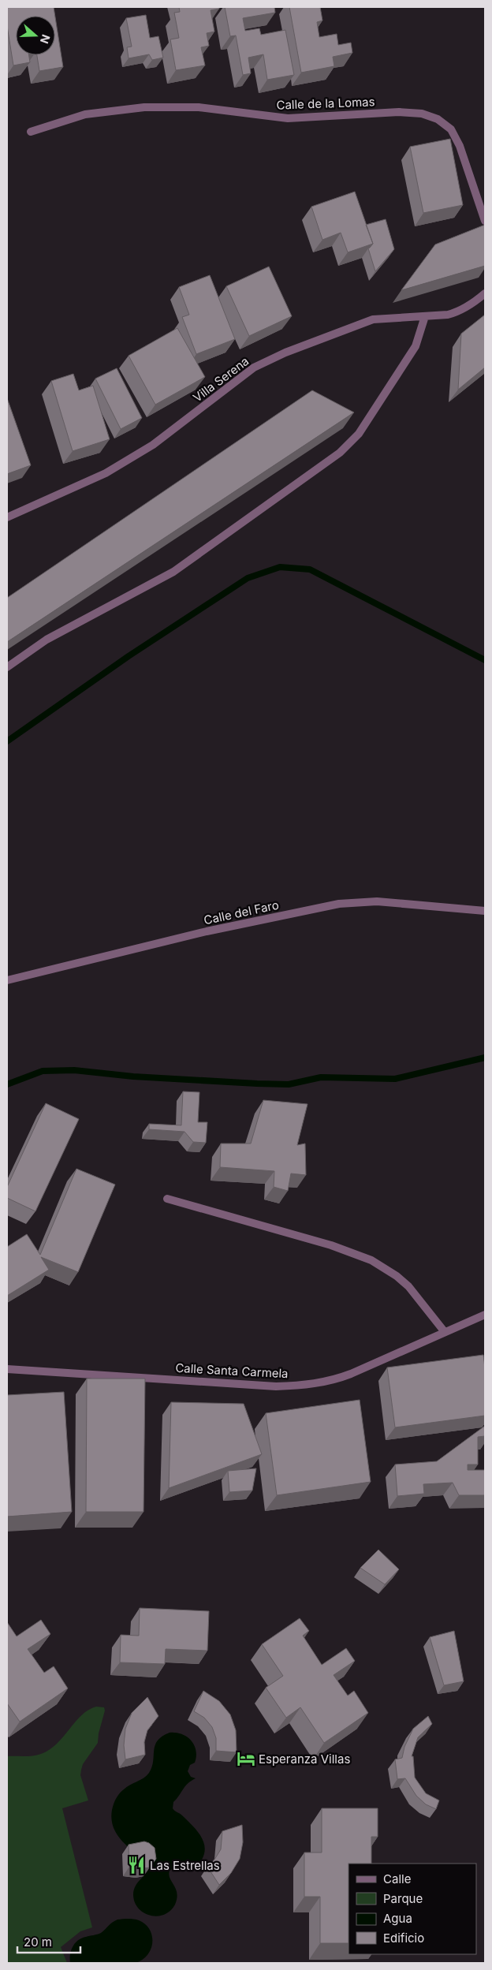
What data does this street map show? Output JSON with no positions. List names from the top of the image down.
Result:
{
  "streets": {
    "street": [
      "Calle de la Lomas",
      "Villa Serena",
      "Calle del Faro",
      "Calle Santa Carmela"
    ]
  },
  "places": {
    "hotel": ["Esperanza Villas"],
    "restaurant": ["Las Estrellas"]
  },
  "legend": [
    "Calle",
    "Parque",
    "Agua",
    "Edificio"
  ],
  "scale_bar": "20 m",
  "north": "right"
}
